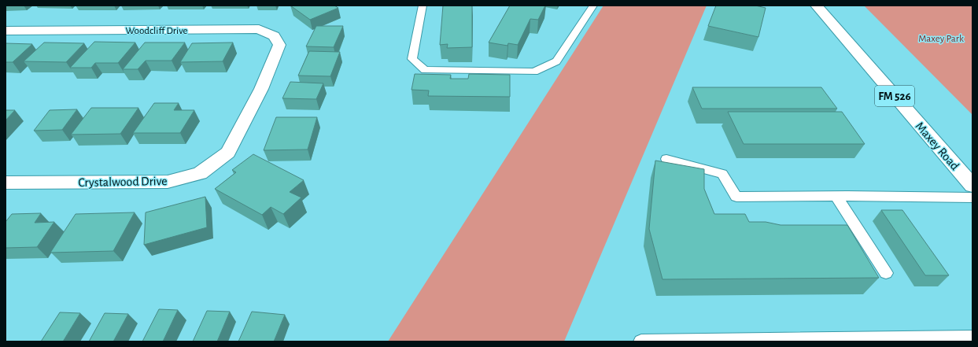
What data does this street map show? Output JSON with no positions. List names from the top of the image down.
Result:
{
  "streets": {
    "street": [
      "Woodcliff Drive",
      "FM 526",
      "Maxey Road",
      "Crystalwood Drive"
    ]
  },
  "crossings": [
    ["Woodcliff Drive", "Crystalwood Drive"]
  ],
  "parks": ["Maxey Park"]
}
